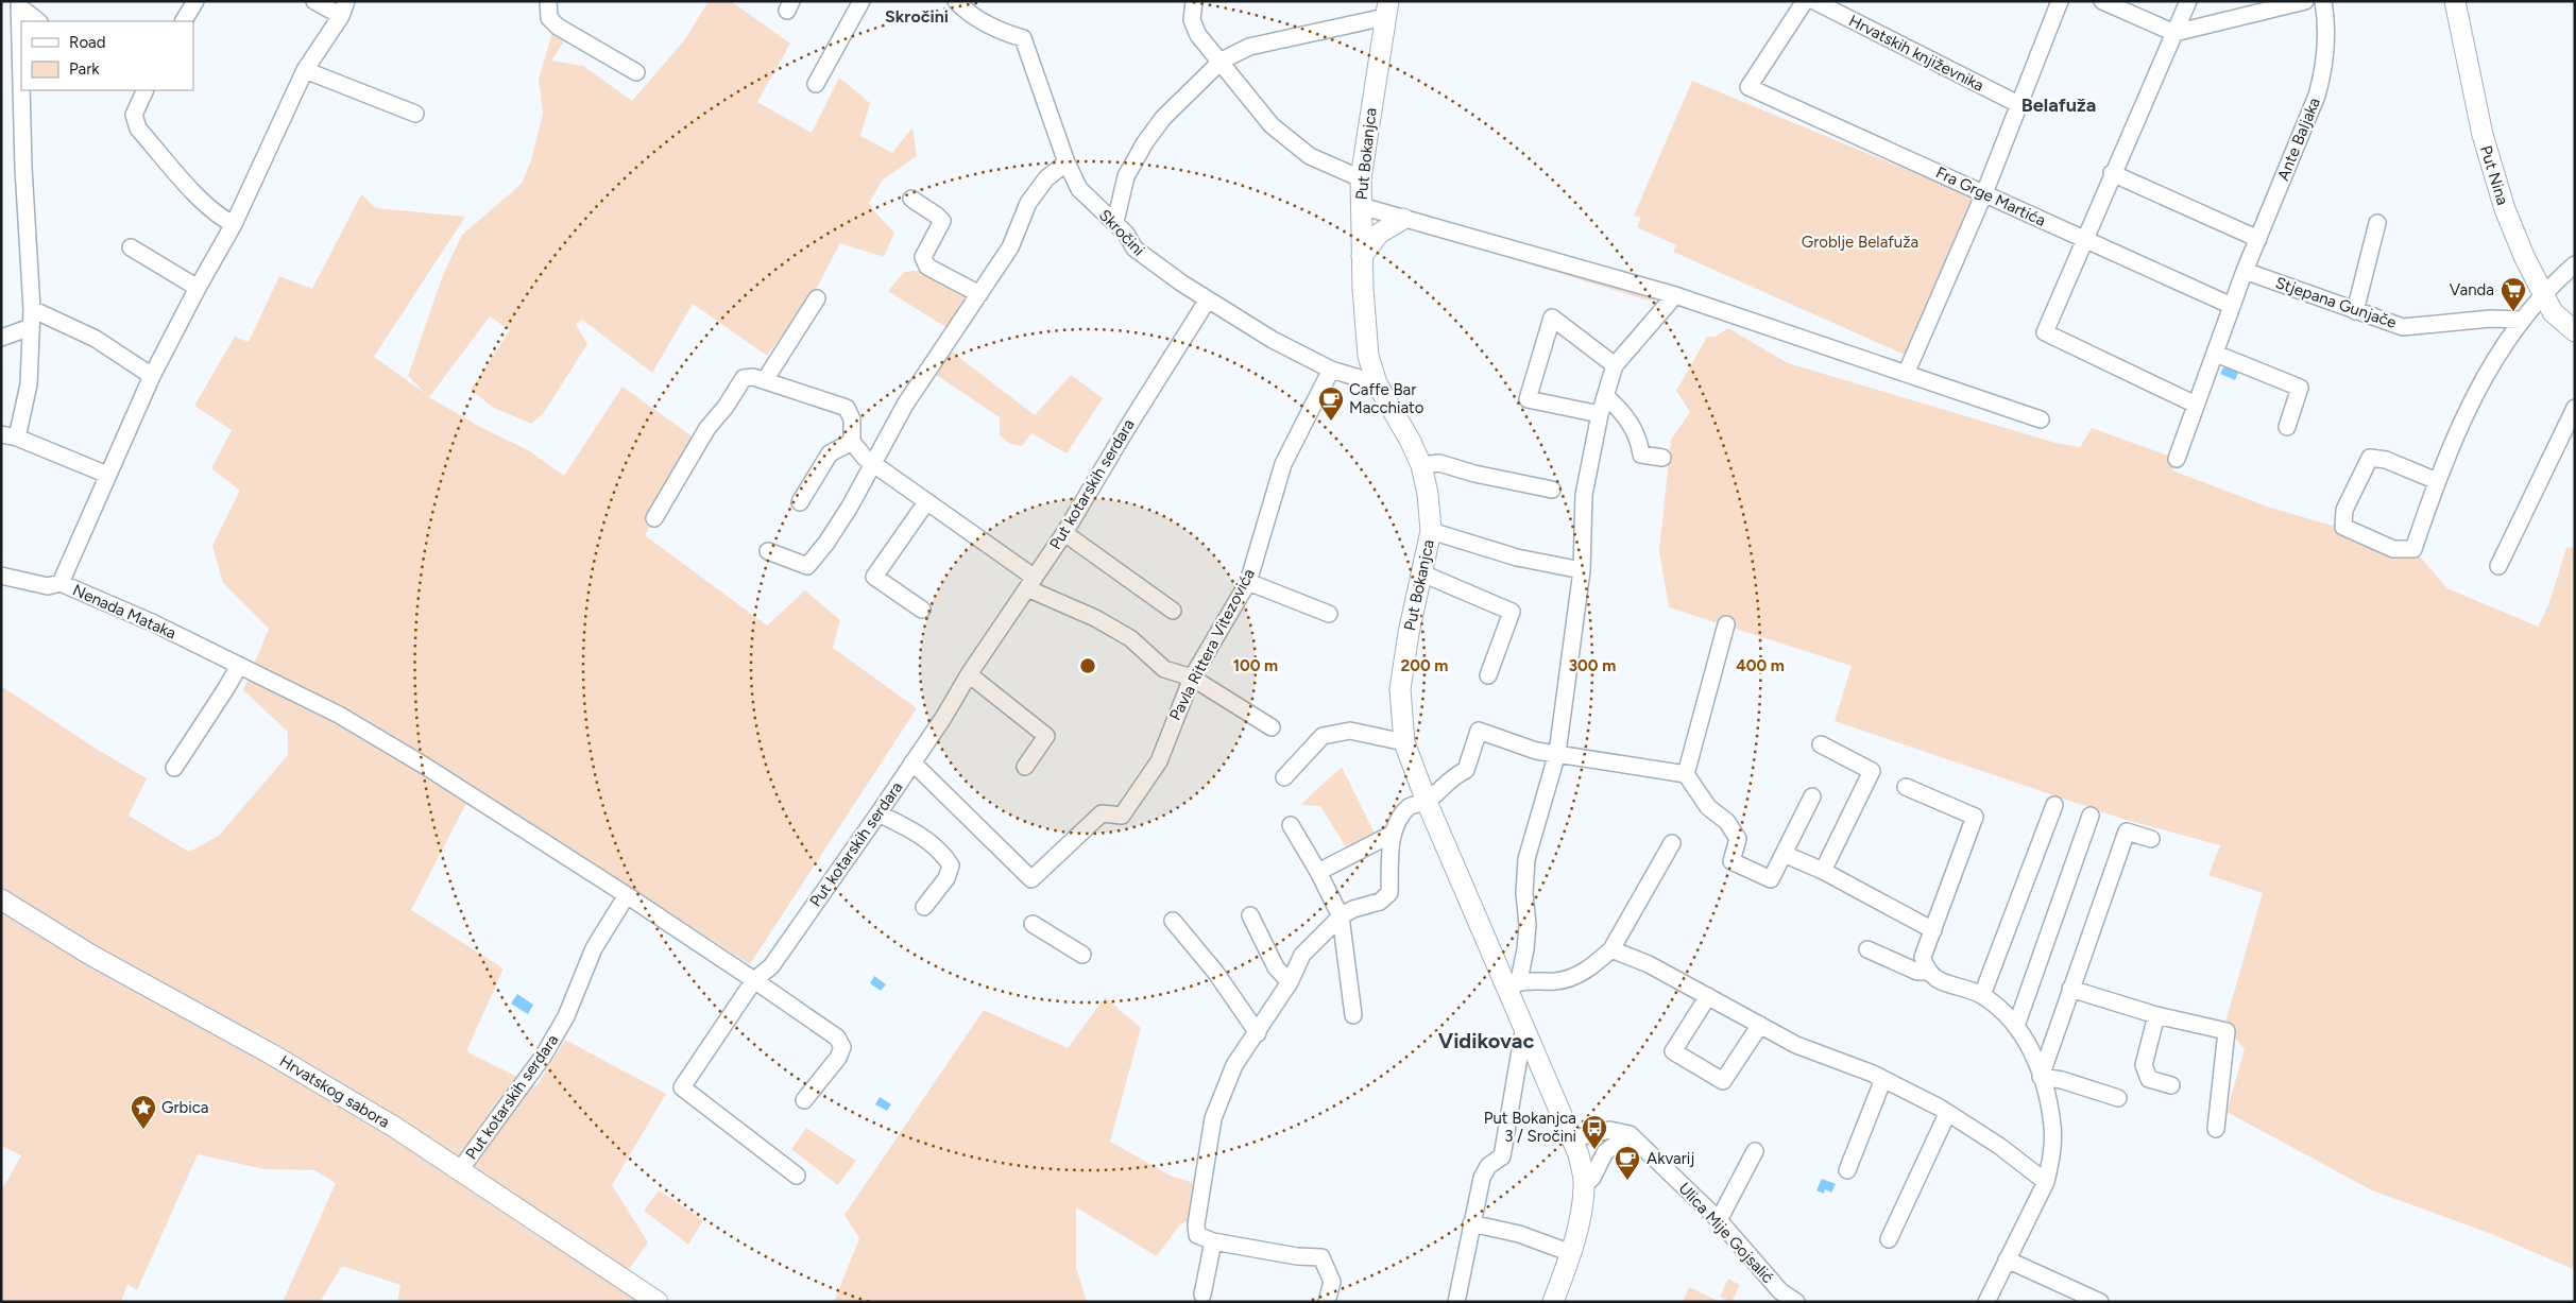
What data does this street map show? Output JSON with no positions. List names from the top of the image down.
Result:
{
  "streets": {
    "main road": ["Put Bokanjca", "Put Nina", "Hrvatskog sabora"],
    "street": [
      "Hrvatskih književnika",
      "Ante Baljaka",
      "Fra Grge Martića",
      "Skročini",
      "Stjepana Gunjače",
      "Put kotarskih serdara",
      "Nenada Mataka",
      "Pavla Rittera Vitezovića",
      "Ulica Mije Gojsalić"
    ]
  },
  "crossings": [
    ["Ante Baljaka", "Fra Grge Martića"],
    ["Ante Baljaka", "Stjepana Gunjače"],
    ["Put Bokanjca", "Skročini"],
    ["Skročini", "Put kotarskih serdara"],
    ["Skročini", "Pavla Rittera Vitezovića"],
    ["Put kotarskih serdara", "Nenada Mataka"],
    ["Put kotarskih serdara", "Pavla Rittera Vitezovića"],
    ["Put kotarskih serdara", "Hrvatskog sabora"]
  ],
  "districts": ["Skročini", "Belafuža", "Vidikovac"],
  "parks": ["Groblje Belafuža"],
  "places": {
    "supermarket": ["Vanda"],
    "cafe": ["Caffe Bar Macchiato", "Akvarij"],
    "place": ["Grbica"],
    "bus stop": ["Put Bokanjca 3 / Sročini"]
  },
  "legend": ["Road", "Park"],
  "rings": [
    "100 m",
    "200 m",
    "300 m",
    "400 m"
  ]
}
